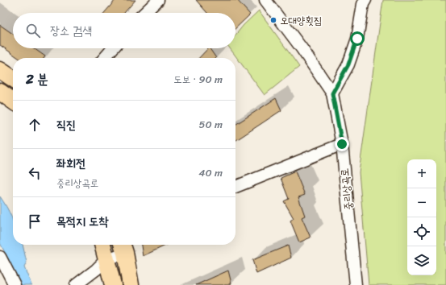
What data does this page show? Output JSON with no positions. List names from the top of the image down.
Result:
{
  "streets": {
    "street": ["중리상곡로"]
  },
  "places": ["오대양횟집"],
  "page": {
    "search": "장소 검색",
    "heading": ["2 분", "도보 · 90 m"],
    "list": [
      ["직진", "50 m"],
      ["좌회전", "중리상곡로", "40 m"],
      "목적지 도착"
    ],
    "map_buttons": ["+", "−"]
  }
}
